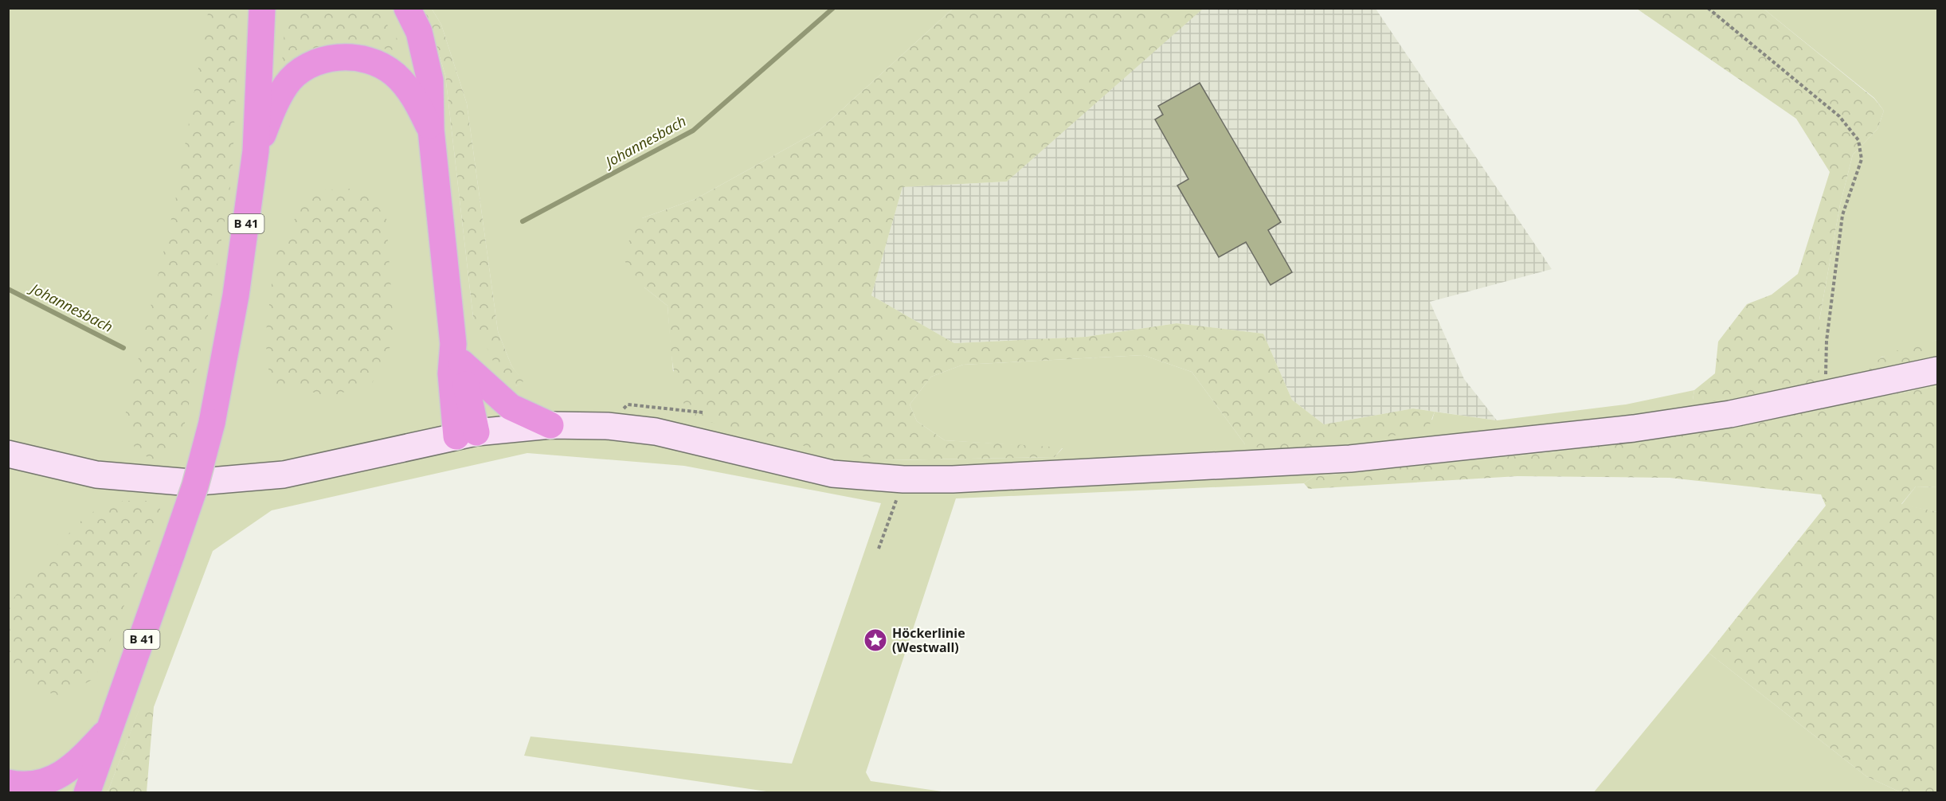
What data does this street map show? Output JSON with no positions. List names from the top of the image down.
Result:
{
  "streets": {
    "highway": ["B 41"]
  },
  "water": ["Johannesbach"],
  "places": {
    "place": ["Höckerlinie (Westwall)"]
  }
}
